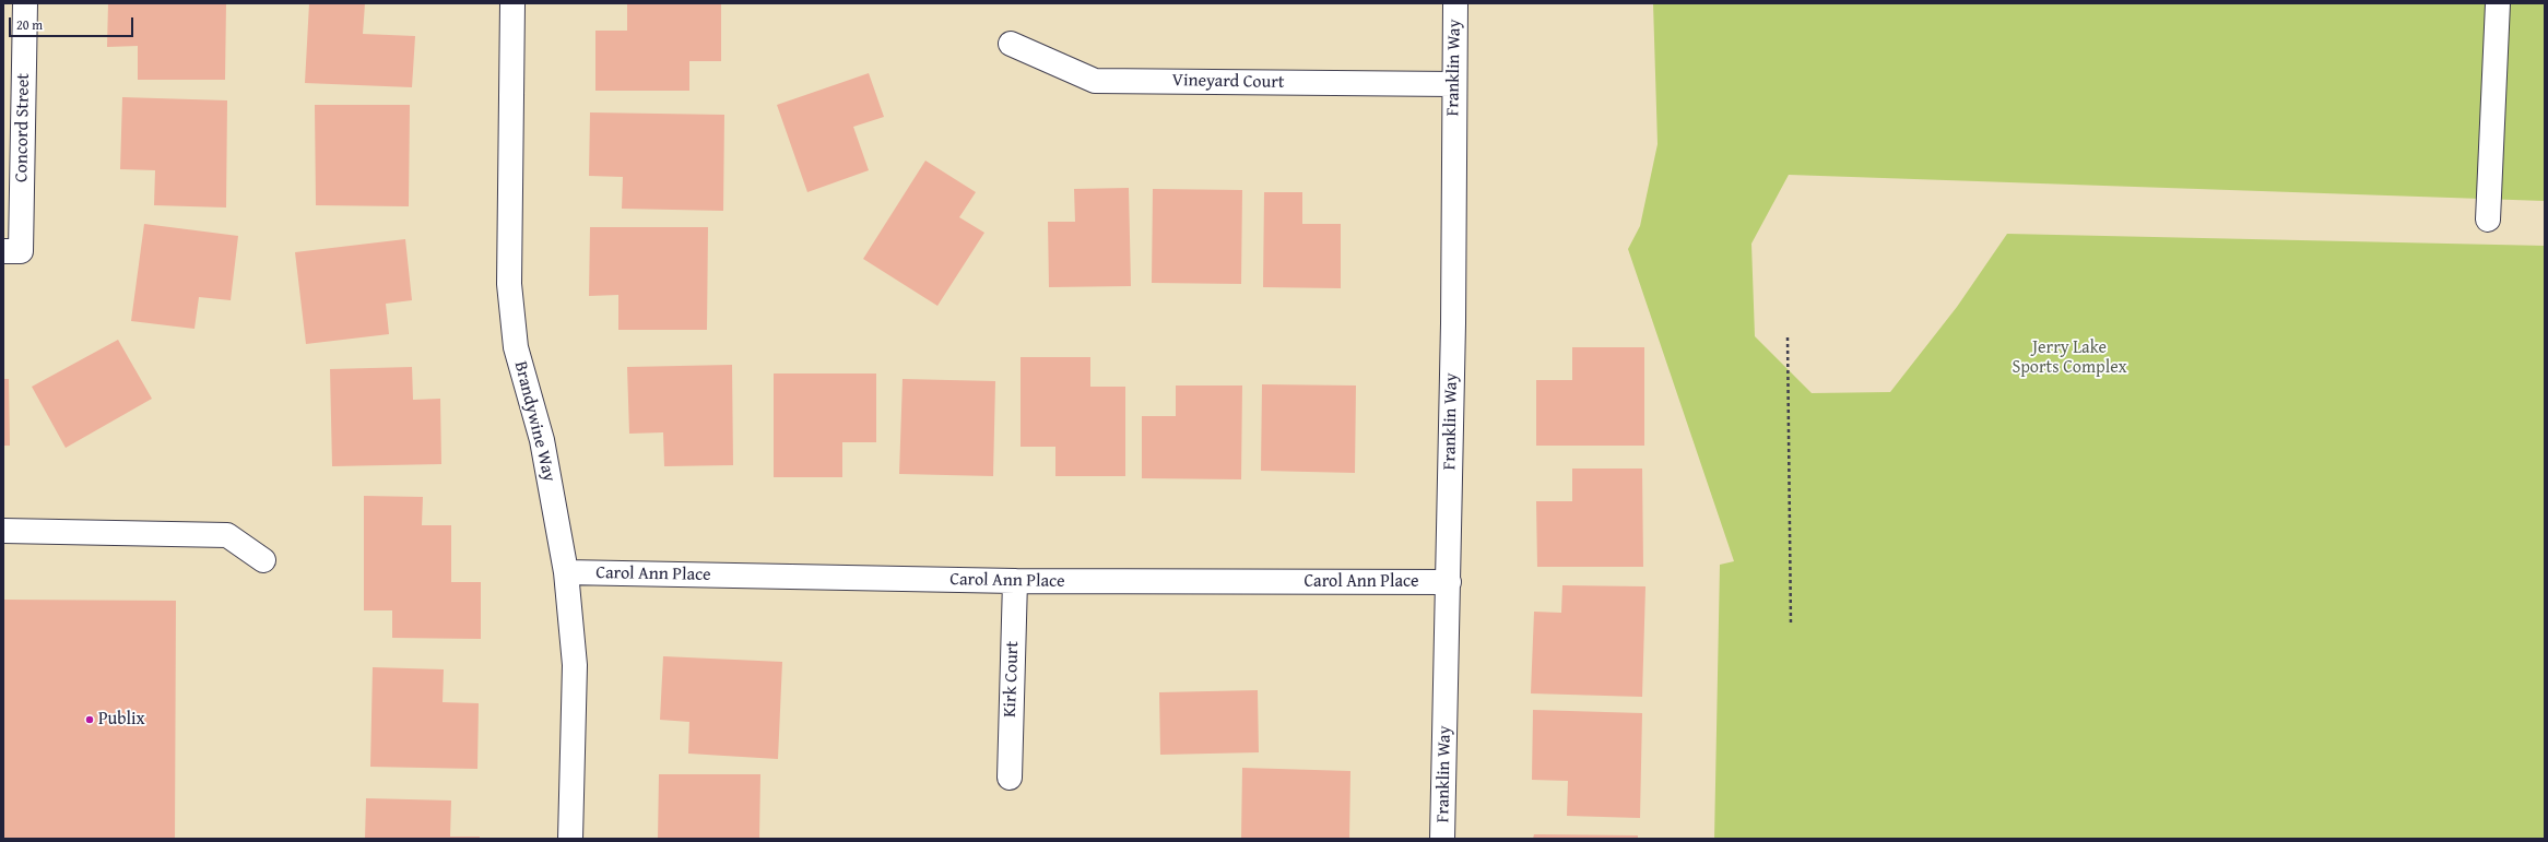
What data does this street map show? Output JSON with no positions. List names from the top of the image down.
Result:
{
  "streets": {
    "street": [
      "Franklin Way",
      "Vineyard Court",
      "Concord Street",
      "Brandywine Way",
      "Carol Ann Place",
      "Kirk Court"
    ]
  },
  "crossings": [
    ["Franklin Way", "Vineyard Court"],
    ["Franklin Way", "Carol Ann Place"],
    ["Brandywine Way", "Carol Ann Place"],
    ["Carol Ann Place", "Kirk Court"]
  ],
  "parks": ["Jerry Lake Sports Complex"],
  "places": ["Publix"],
  "scale_bar": "20 m"
}
